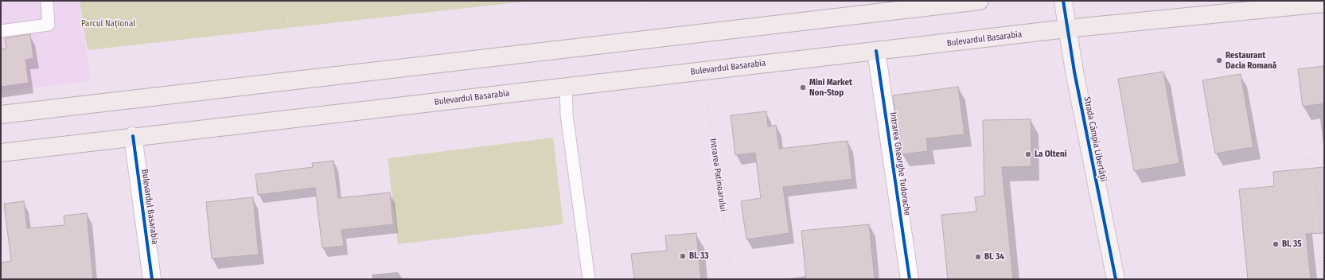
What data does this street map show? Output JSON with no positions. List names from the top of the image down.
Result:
{
  "streets": {
    "main road": ["Bulevardul Basarabia"],
    "street": ["Strada Câmpia Libertății", "Intrarea Gheorghe Tudorache"],
    "path": ["Intrarea Patinoarului"]
  },
  "crossings": [
    ["Bulevardul Basarabia", "Strada Câmpia Libertății"],
    ["Bulevardul Basarabia", "Intrarea Gheorghe Tudorache"],
    ["Bulevardul Basarabia", "Intrarea Patinoarului"]
  ],
  "parks": ["Parcul Național"],
  "places": [
    "Restaurant Dacia Romană",
    "Mini Market Non-Stop",
    "La Olteni",
    "Bl. 35",
    "Bl. 33",
    "Bl. 34"
  ]
}
